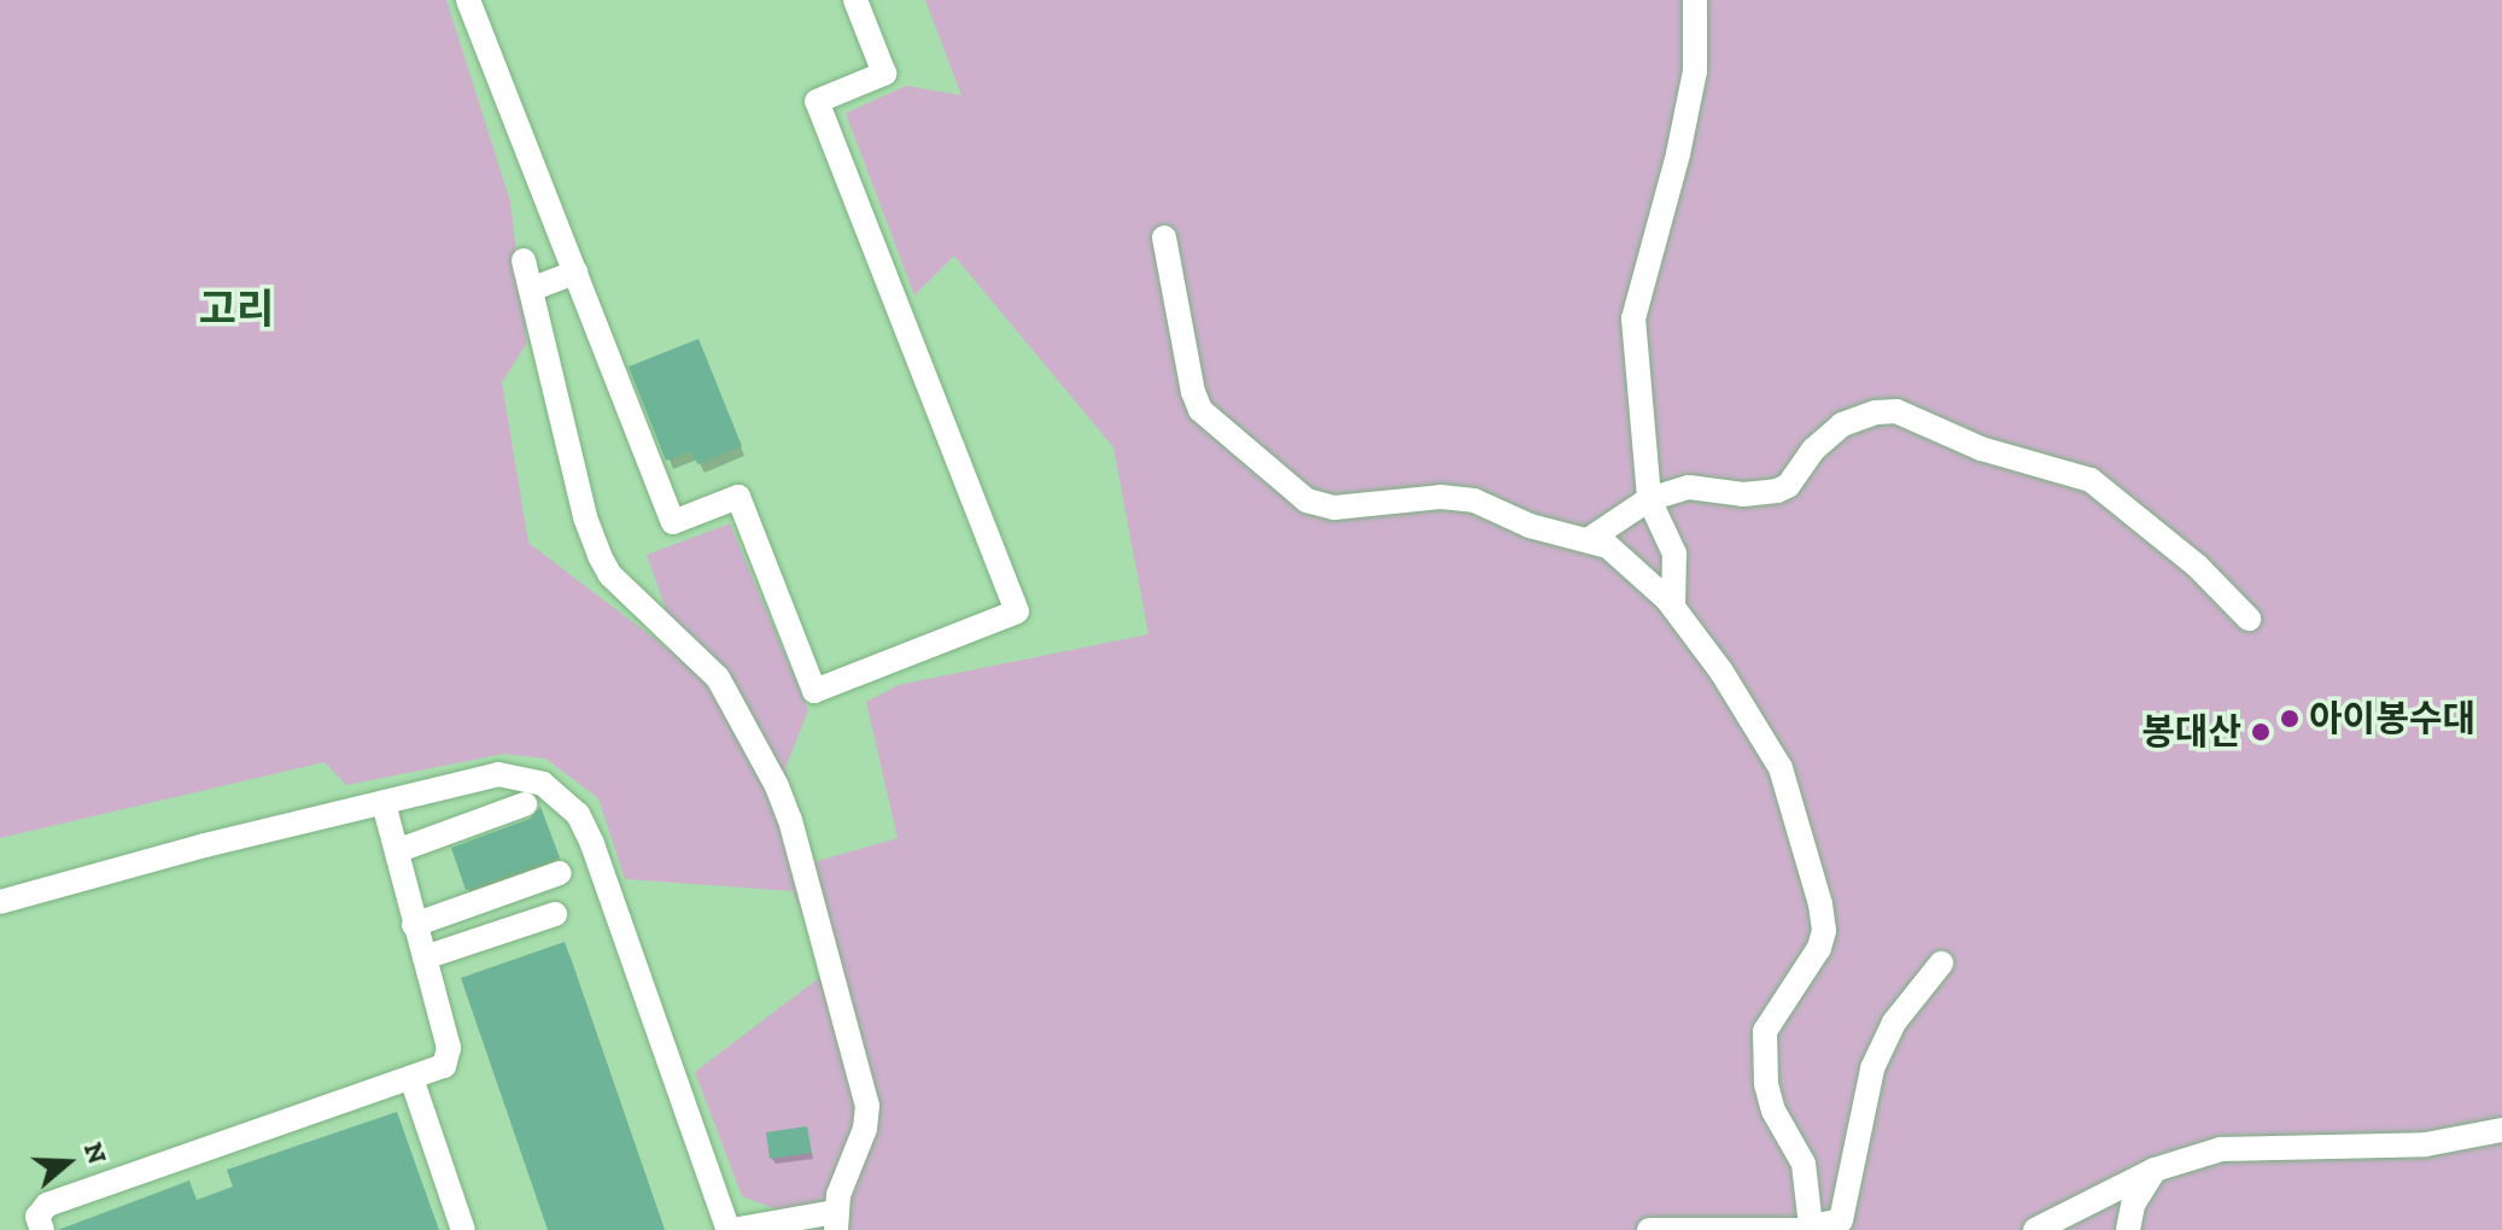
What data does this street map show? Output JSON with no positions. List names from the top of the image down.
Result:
{
  "districts": ["고리"],
  "places": ["아이봉수대", "봉대산"],
  "north": "right"
}
